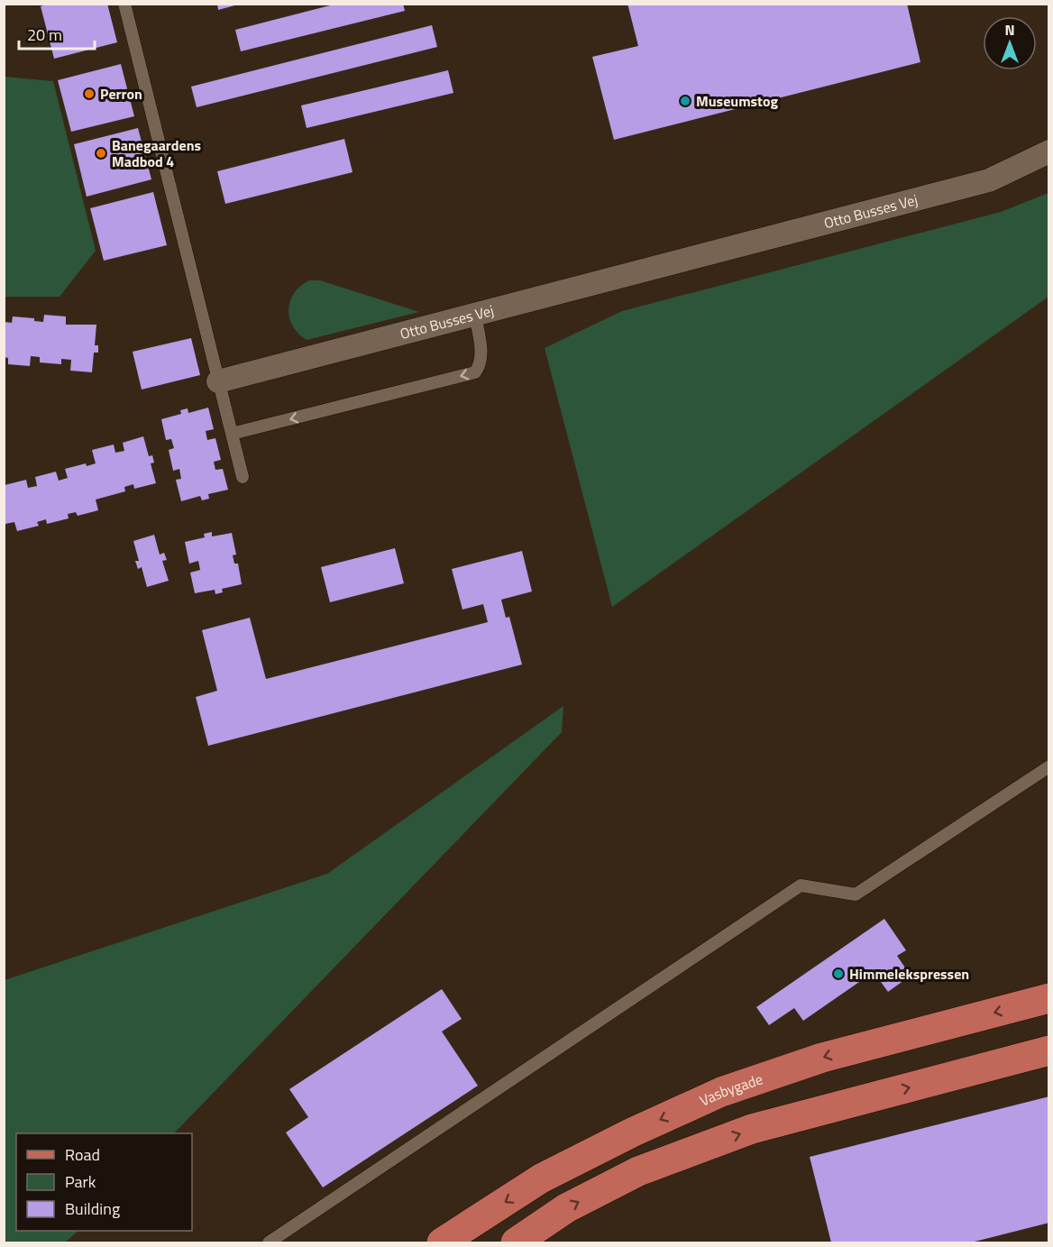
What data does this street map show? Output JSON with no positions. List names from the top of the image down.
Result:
{
  "streets": {
    "main road": ["Vasbygade"],
    "street": ["Otto Busses Vej"]
  },
  "places": [
    "Perron",
    "Museumstog",
    "Banegaardens Madbod 4",
    "Himmelekspressen"
  ],
  "legend": ["Road", "Park", "Building"],
  "scale_bar": "20 m",
  "north": "top"
}
